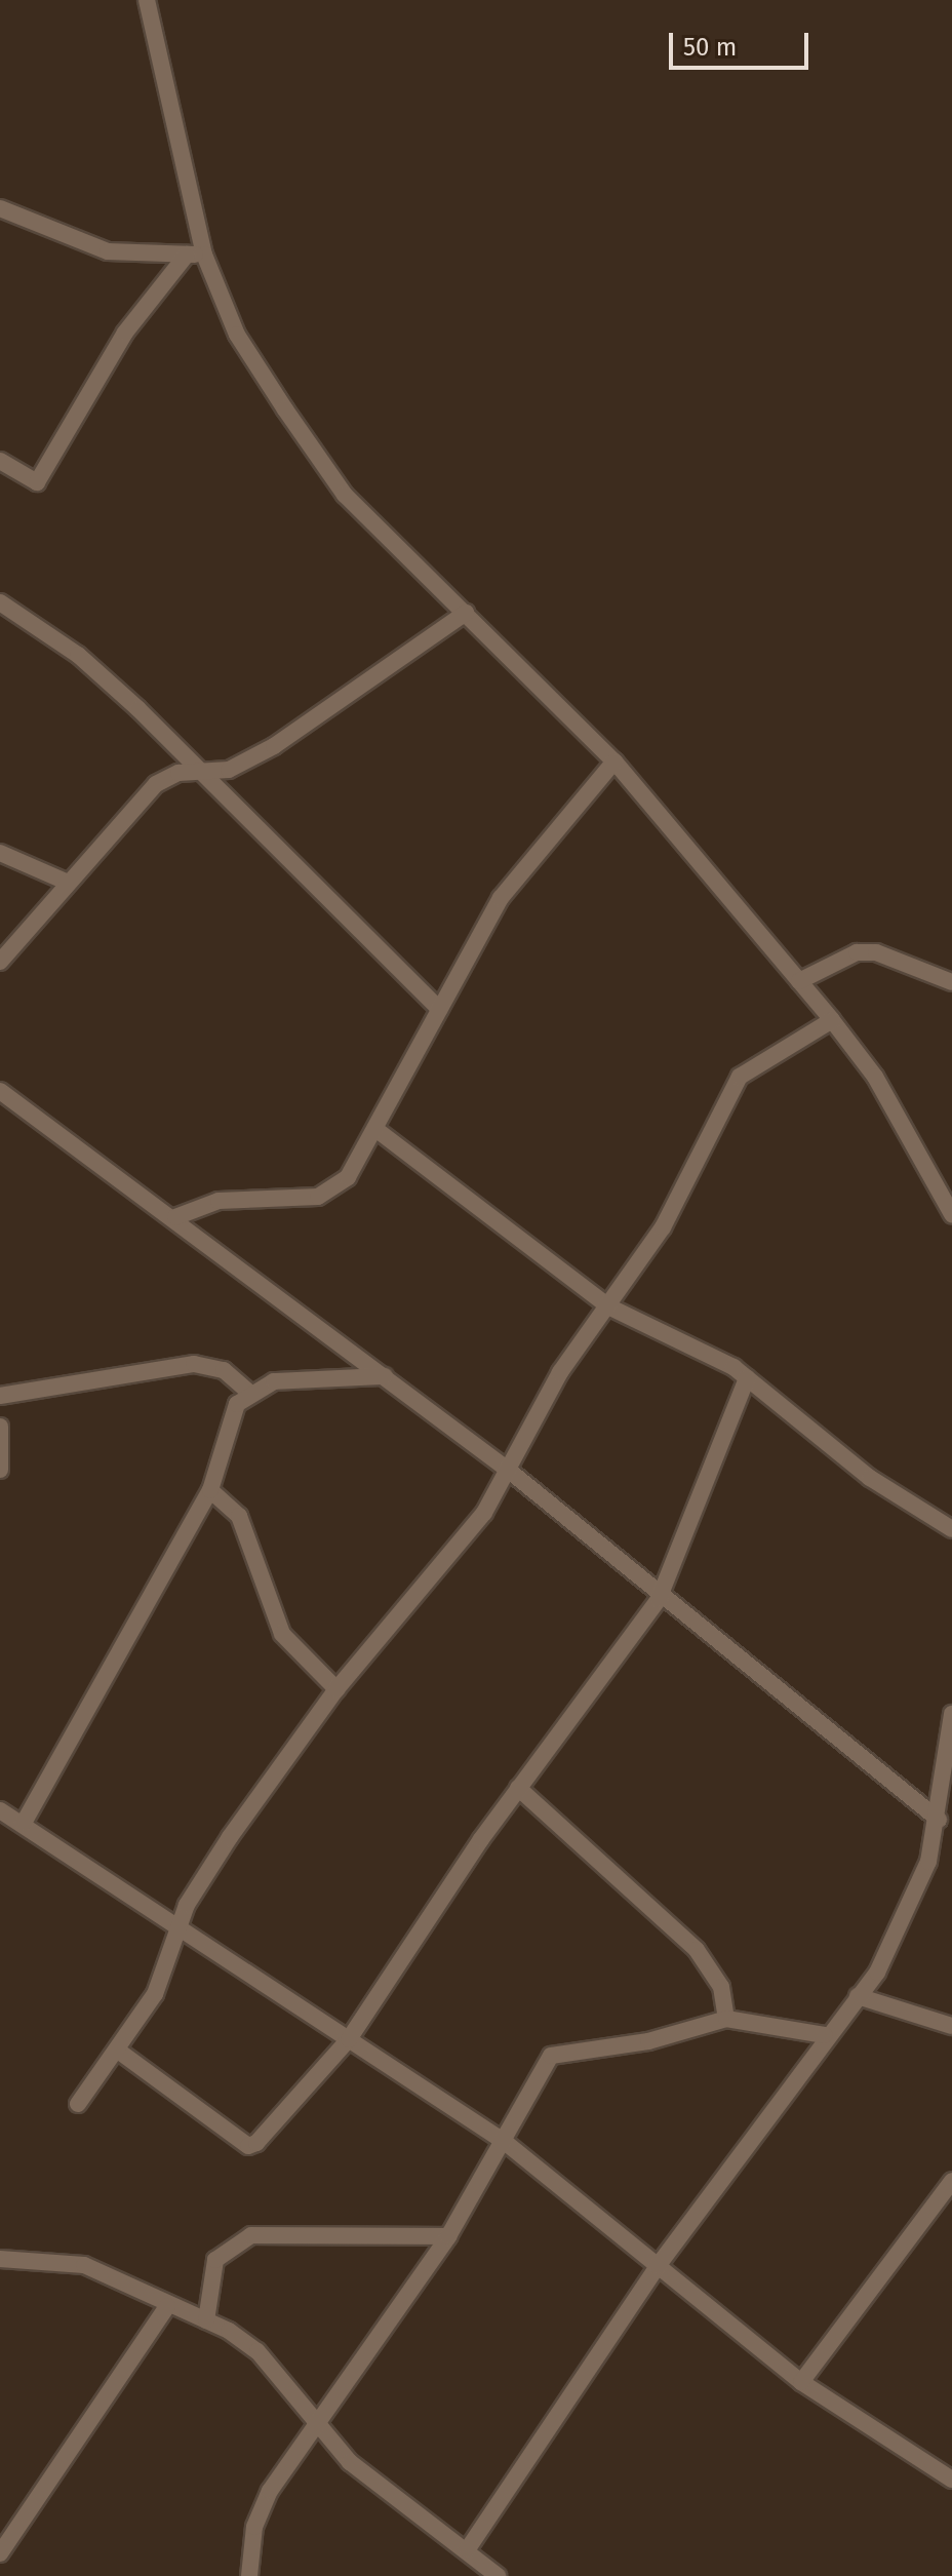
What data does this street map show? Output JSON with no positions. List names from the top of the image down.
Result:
{
  "scale_bar": "50 m"
}
